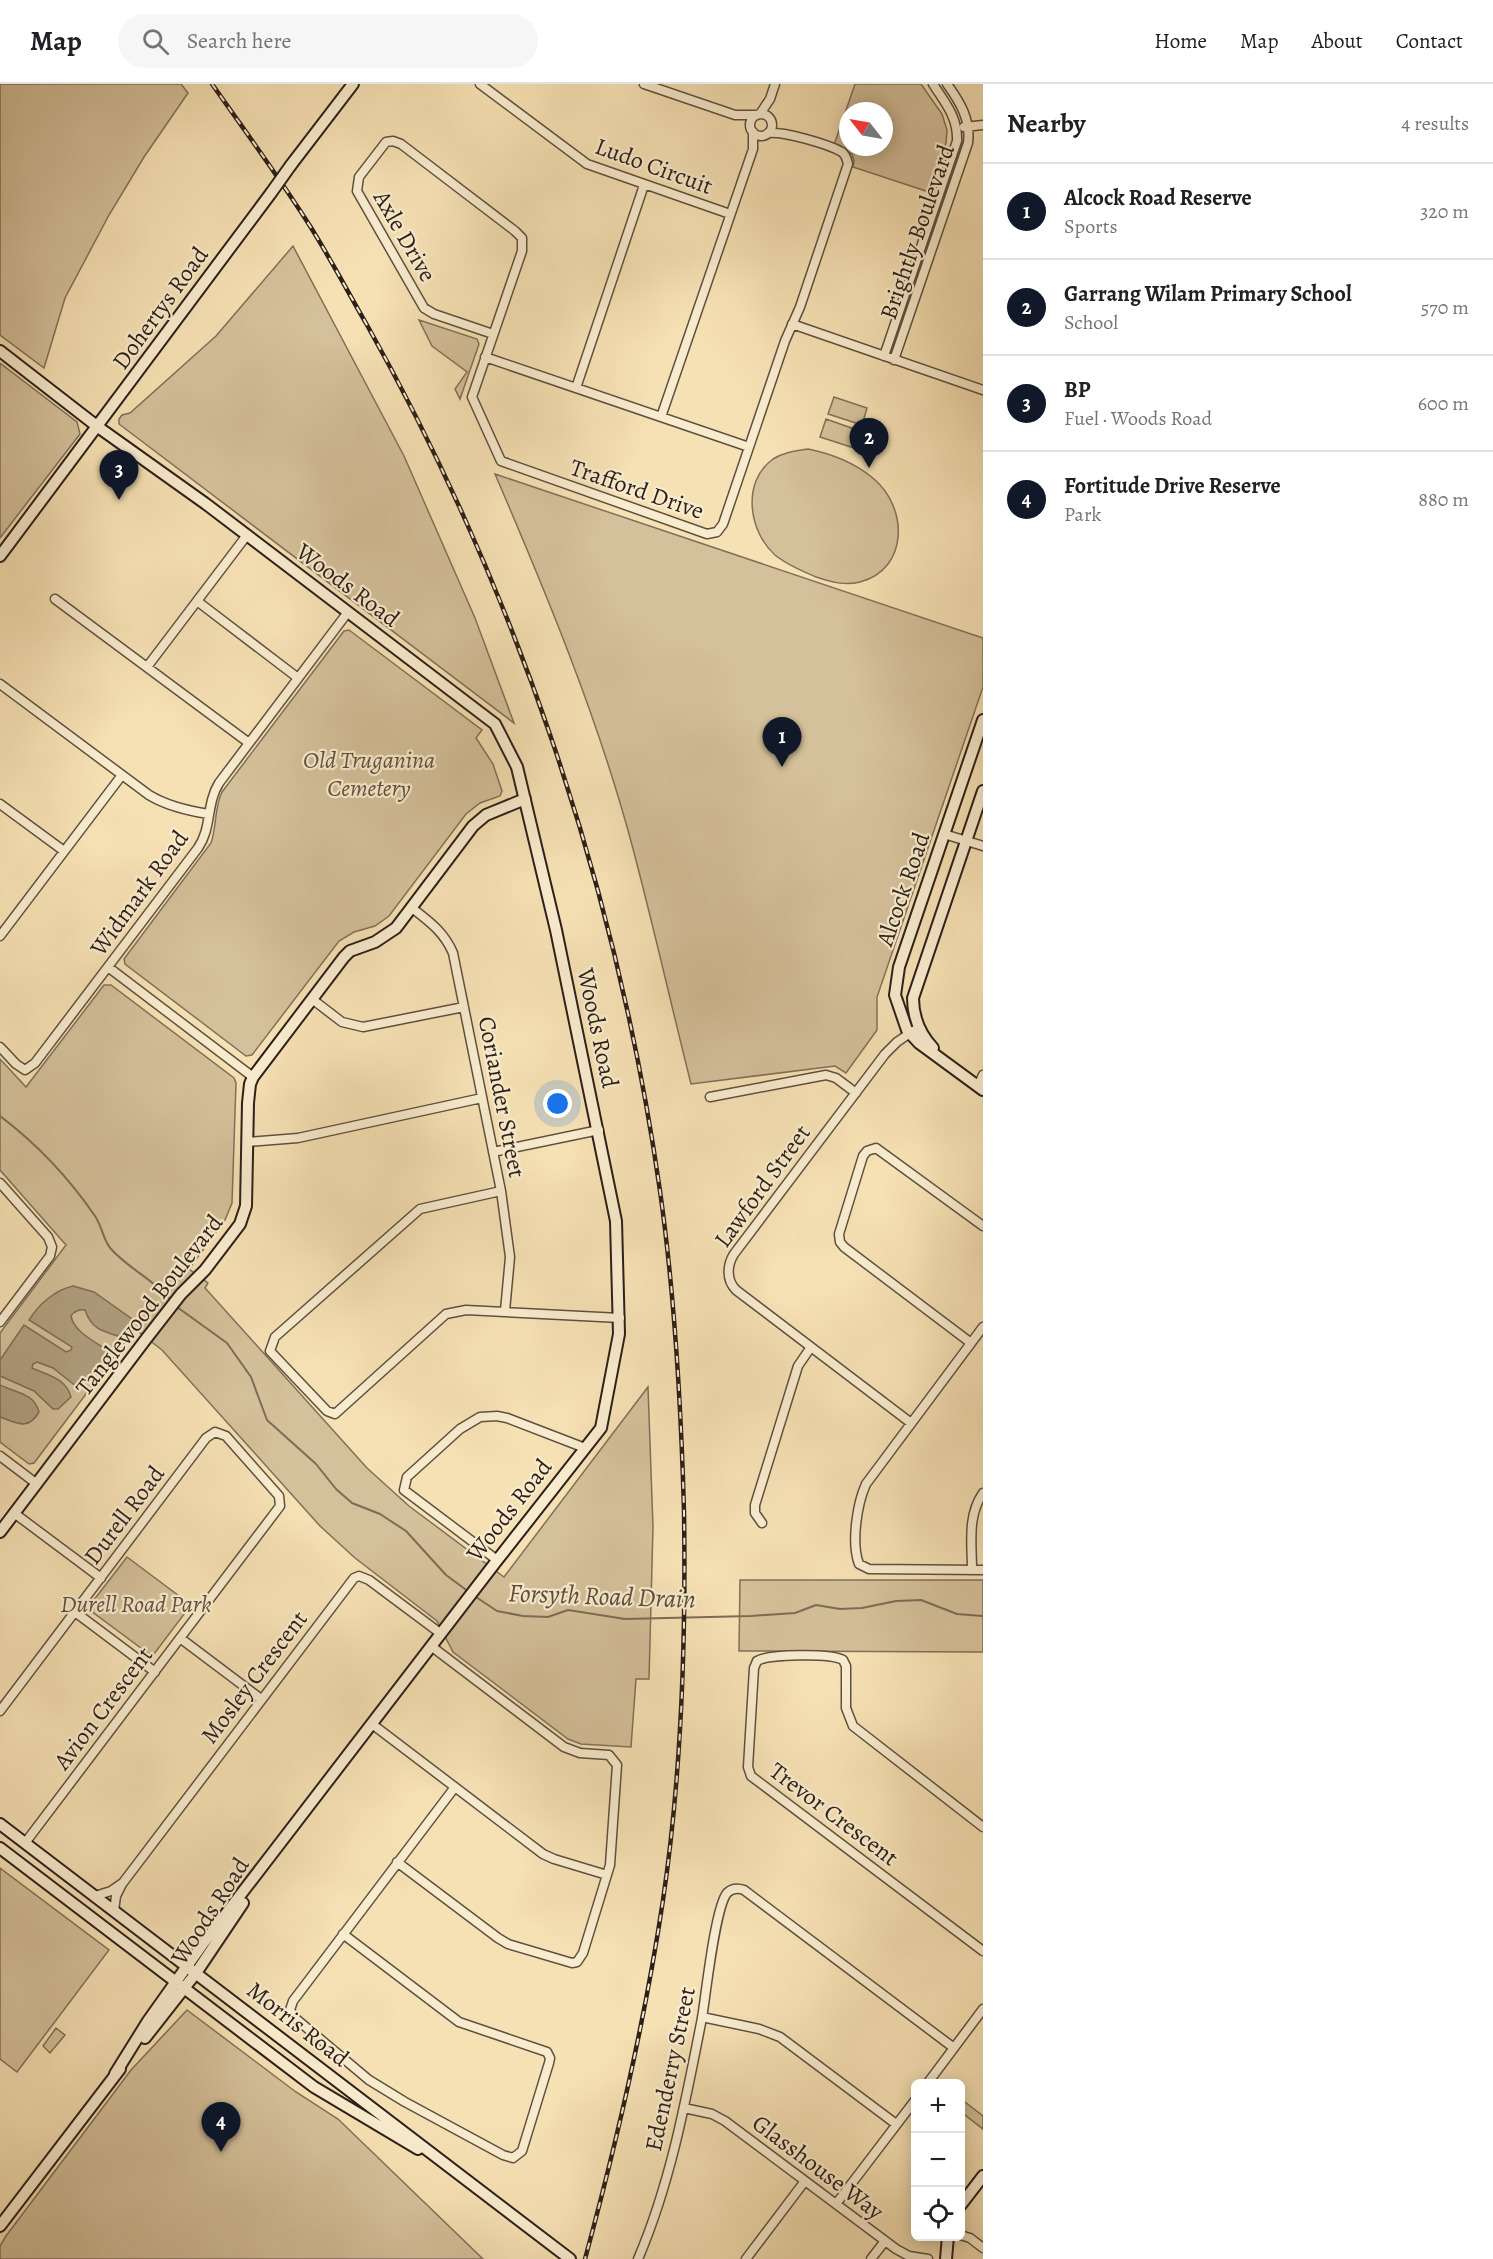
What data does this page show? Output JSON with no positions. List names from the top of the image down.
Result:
{
  "streets": {
    "street": [
      "Ludo Circuit",
      "Brightly Boulevard",
      "Axle Drive",
      "Dohertys Road",
      "Trafford Drive",
      "Woods Road",
      "Alcock Road",
      "Widmark Road",
      "Coriander Street",
      "Lawford Street",
      "Tanglewood Boulevard",
      "Durell Road",
      "Mosley Crescent",
      "Avion Crescent",
      "Trevor Crescent",
      "Morris Road",
      "Edenderry Street",
      "Glasshouse Way"
    ]
  },
  "crossings": [
    ["Axle Drive", "Trafford Drive"],
    ["Dohertys Road", "Woods Road"],
    ["Woods Road", "Widmark Road"],
    ["Woods Road", "Tanglewood Boulevard"],
    ["Woods Road", "Mosley Crescent"],
    ["Woods Road", "Morris Road"],
    ["Alcock Road", "Lawford Street"],
    ["Coriander Street", "Tanglewood Boulevard"],
    ["Durell Road", "Avion Crescent"],
    ["Mosley Crescent", "Morris Road"],
    ["Avion Crescent", "Morris Road"],
    ["Edenderry Street", "Glasshouse Way"]
  ],
  "water": ["Forsyth Road Drain"],
  "parks": ["Old Truganina Cemetery", "Durell Road Park"],
  "north": "top left",
  "page": {
    "header": "Map",
    "search": "Search here",
    "nav": [
      "Home",
      "Map",
      "About",
      "Contact"
    ],
    "heading": ["Nearby", "4 results"],
    "list": [
      {
        "mark": "1",
        "name": "Alcock Road Reserve",
        "note": "Sports",
        "value": "320 m"
      },
      {
        "mark": "2",
        "name": "Garrang Wilam Primary School",
        "note": "School",
        "value": "570 m"
      },
      {
        "mark": "3",
        "name": "BP",
        "note": "Fuel · Woods Road",
        "value": "600 m"
      },
      {
        "mark": "4",
        "name": "Fortitude Drive Reserve",
        "note": "Park",
        "value": "880 m"
      }
    ],
    "pins": [
      "2",
      "3",
      "1",
      "4"
    ],
    "map_buttons": ["+", "−"]
  }
}
